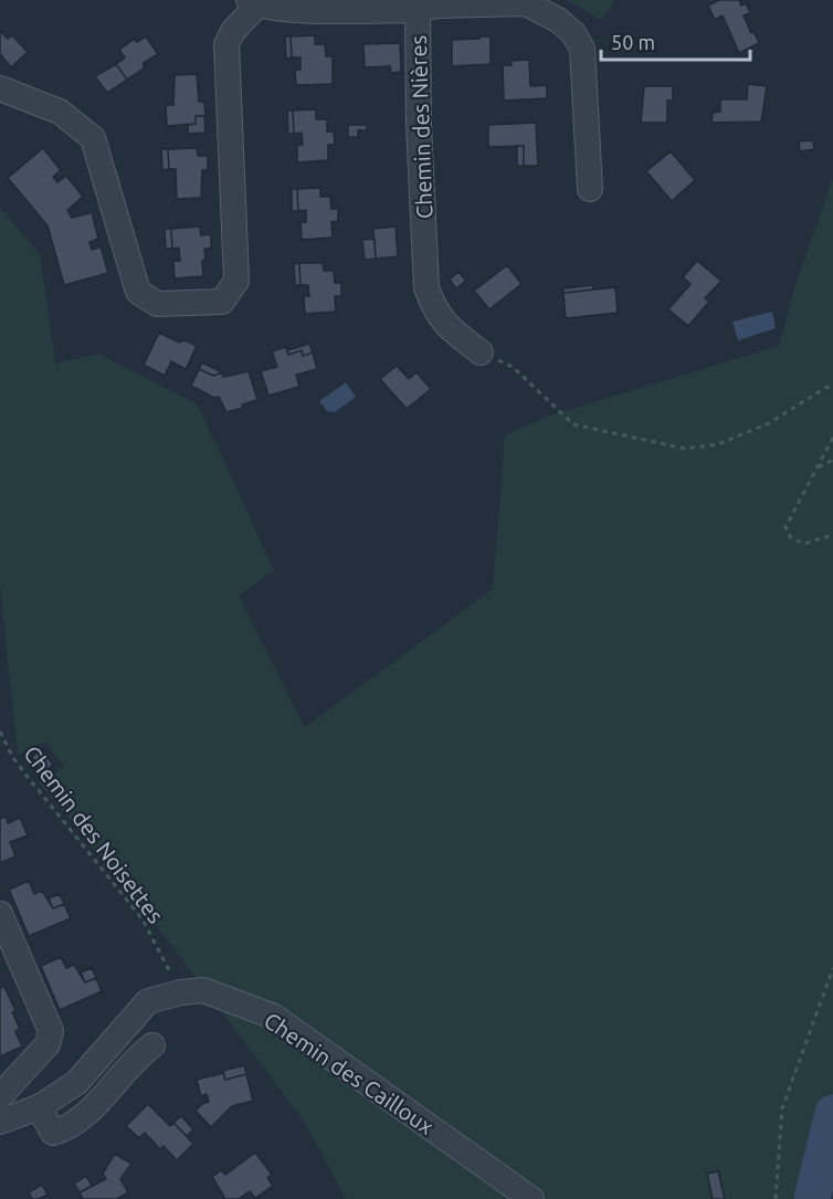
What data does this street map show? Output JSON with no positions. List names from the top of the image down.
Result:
{
  "streets": {
    "street": ["Chemin des Nières", "Chemin des Cailloux"],
    "path": ["Chemin des Noisettes"]
  },
  "crossings": [
    ["Chemin des Noisettes", "Chemin des Cailloux"]
  ],
  "scale_bar": "50 m"
}
